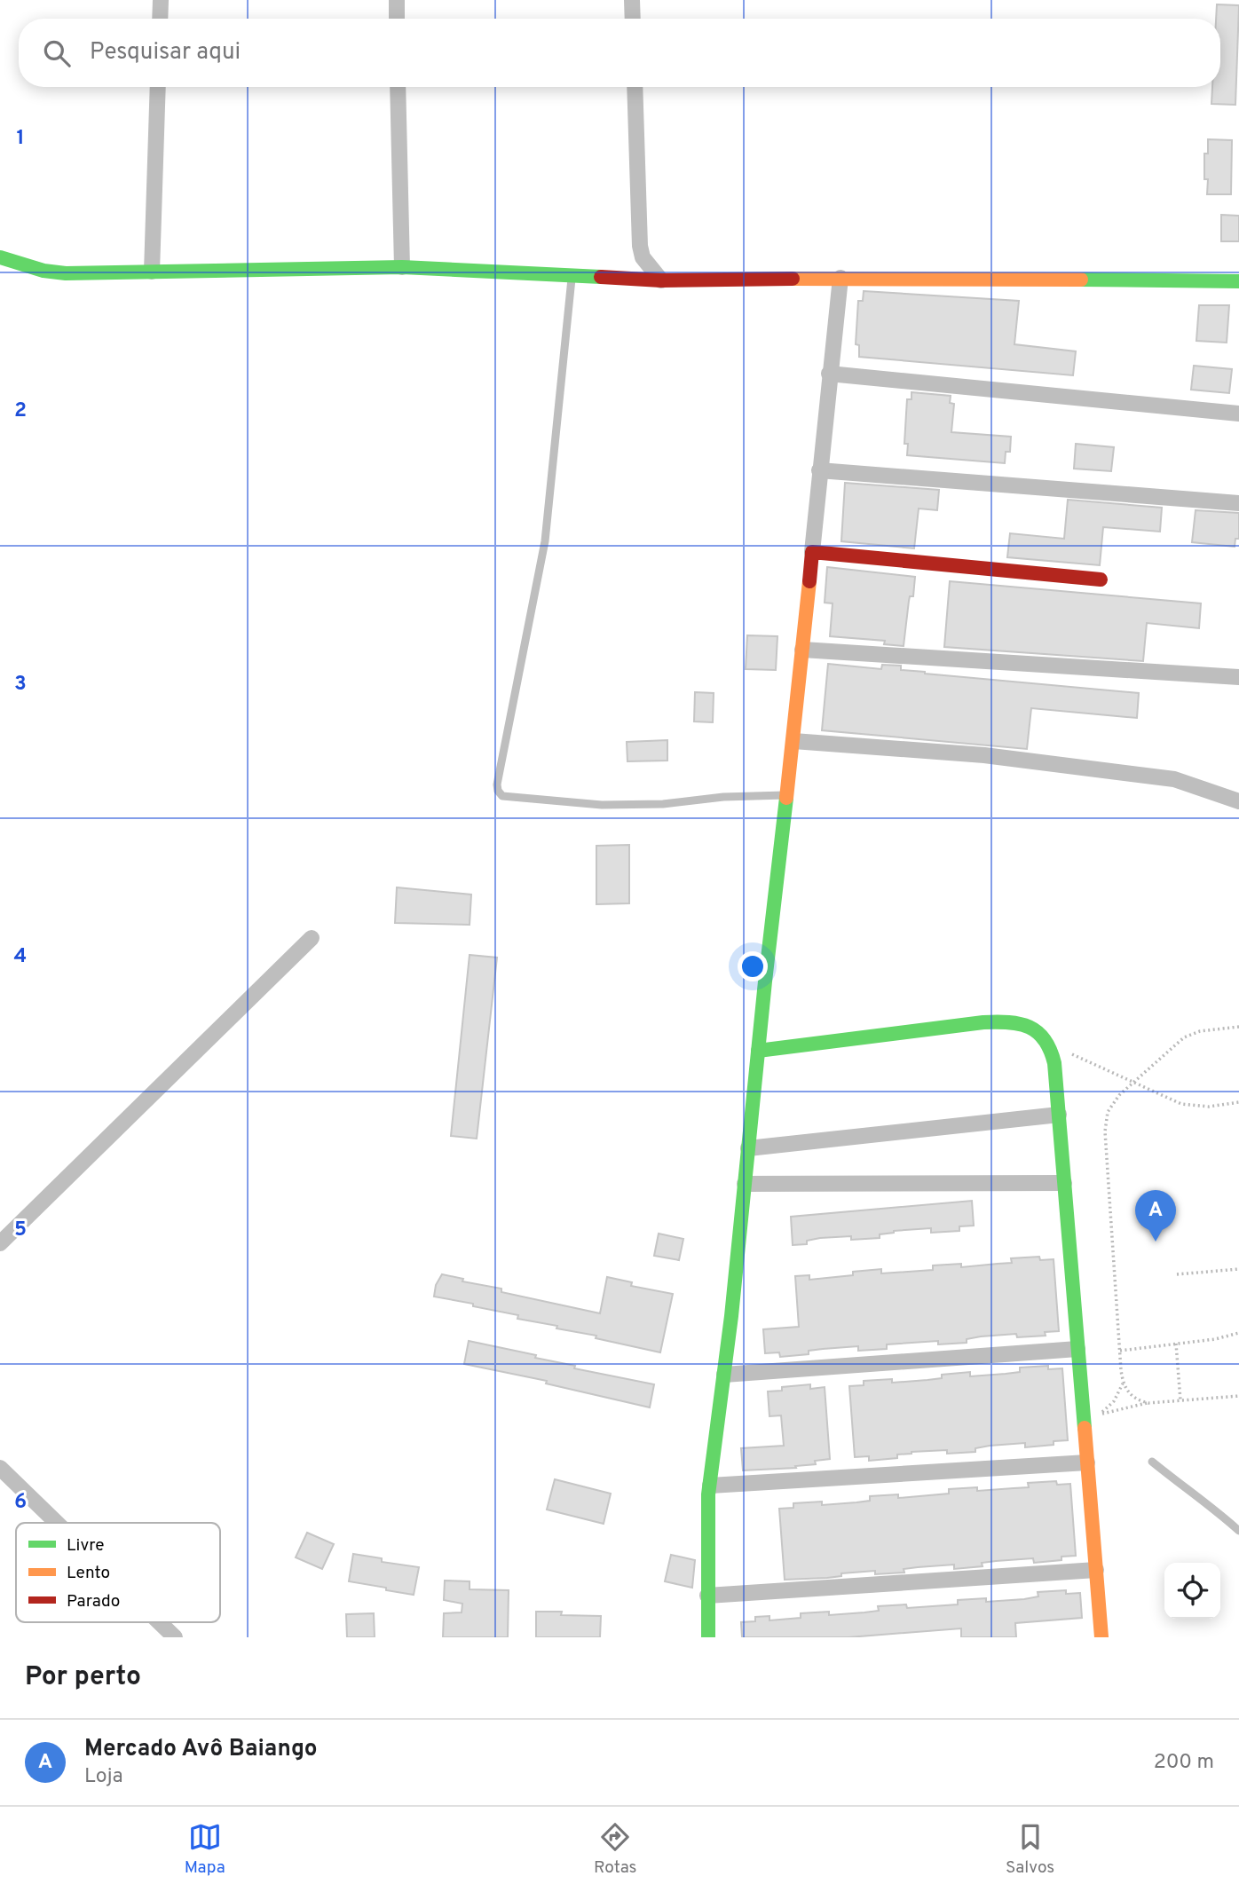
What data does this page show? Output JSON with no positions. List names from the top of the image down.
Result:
{
  "legend": ["Livre", "Lento", "Parado"],
  "page": {
    "search": "Pesquisar aqui",
    "pins": "A",
    "heading": "Por perto",
    "list": [
      {
        "mark": "A",
        "name": "Mercado Avô Baiango",
        "note": "Loja",
        "value": "200 m"
      }
    ],
    "nav": ["Mapa", "Rotas", "Salvos"]
  },
  "grid": {
    "rows": [
      "1",
      "2",
      "3",
      "4",
      "5",
      "6"
    ]
  }
}
